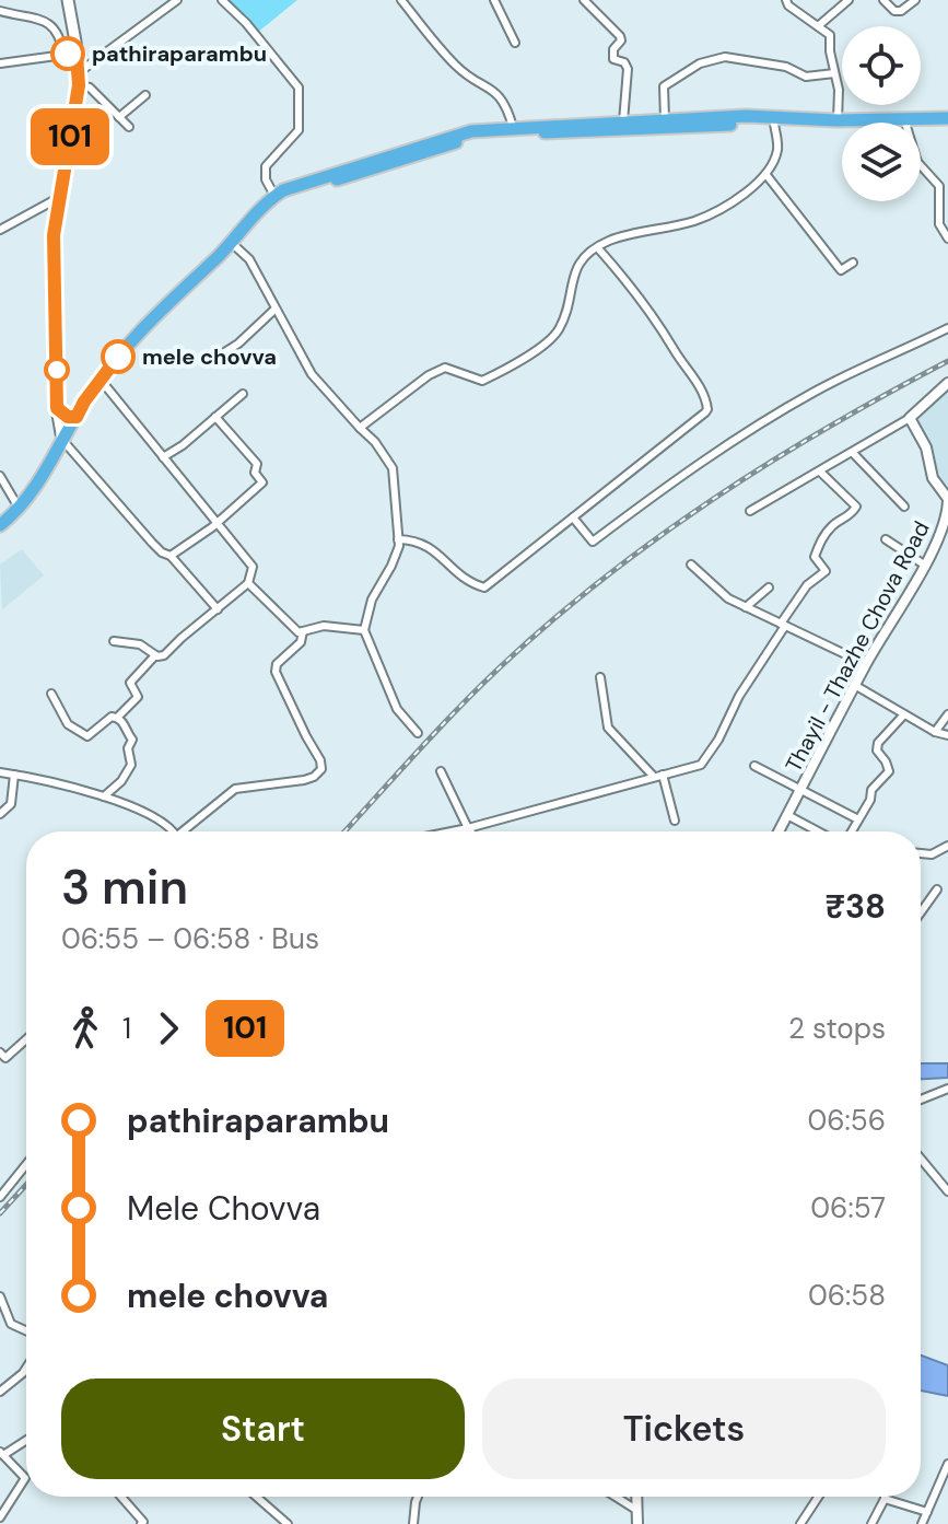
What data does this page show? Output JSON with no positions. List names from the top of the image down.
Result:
{
  "streets": {
    "street": ["Thayil - Thazhe Chova Road"]
  },
  "places": ["pathiraparambu", "mele chovva"],
  "lines": ["bus line 101"],
  "page": {
    "on_map": "101",
    "heading": ["3 min", "06:55 – 06:58 · Bus", "₹38"],
    "legs": ["1", "101", "2 stops"],
    "list": [
      {
        "name": "pathiraparambu",
        "value": "06:56"
      },
      {
        "name": "Mele Chovva",
        "value": "06:57"
      },
      {
        "name": "mele chovva",
        "value": "06:58"
      }
    ],
    "buttons": ["Start", "Tickets"]
  }
}
